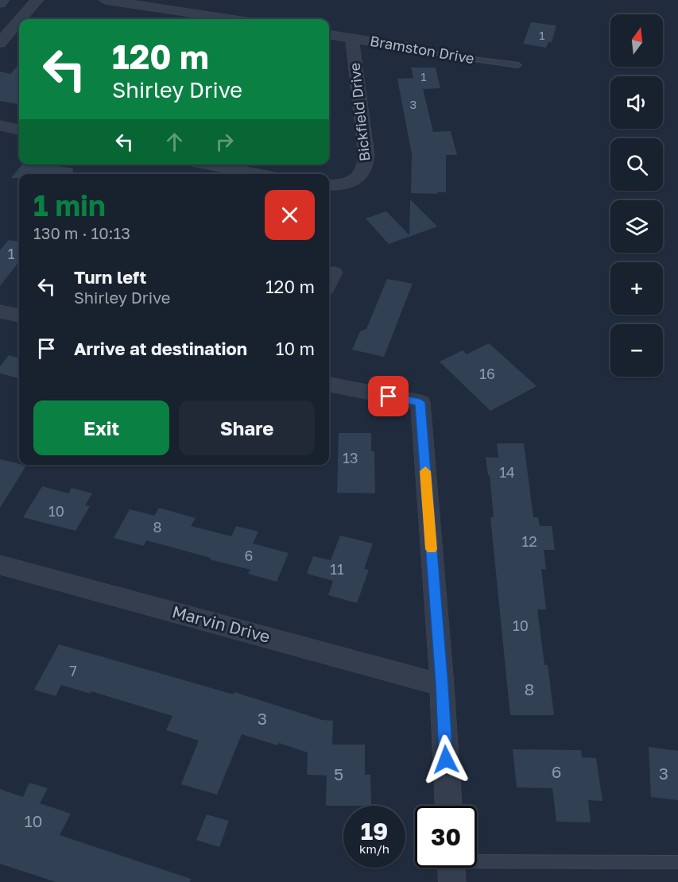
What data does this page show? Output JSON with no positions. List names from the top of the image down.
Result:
{
  "streets": {
    "street": ["Bramston Drive", "Bickfield Drive", "Marvin Drive"]
  },
  "crossings": [
    ["Bramston Drive", "Bickfield Drive"]
  ],
  "house_numbers": [
    "1",
    "1",
    "3",
    "1",
    "16",
    "13",
    "14",
    "10",
    "8",
    "12",
    "6",
    "11",
    "10",
    "7",
    "8",
    "3",
    "6",
    "3",
    "5",
    "10"
  ],
  "north": "top",
  "page": {
    "map_buttons": ["+", "−"],
    "turn": ["120 m", "Shirley Drive"],
    "heading": ["1 min", "130 m · 10:13"],
    "list": [
      {
        "name": "Turn left",
        "note": "Shirley Drive",
        "value": "120 m"
      },
      {
        "name": "Arrive at destination",
        "value": "10 m"
      }
    ],
    "buttons": ["Exit", "Share"],
    "speed": "19 km/h",
    "limit": "30"
  }
}
